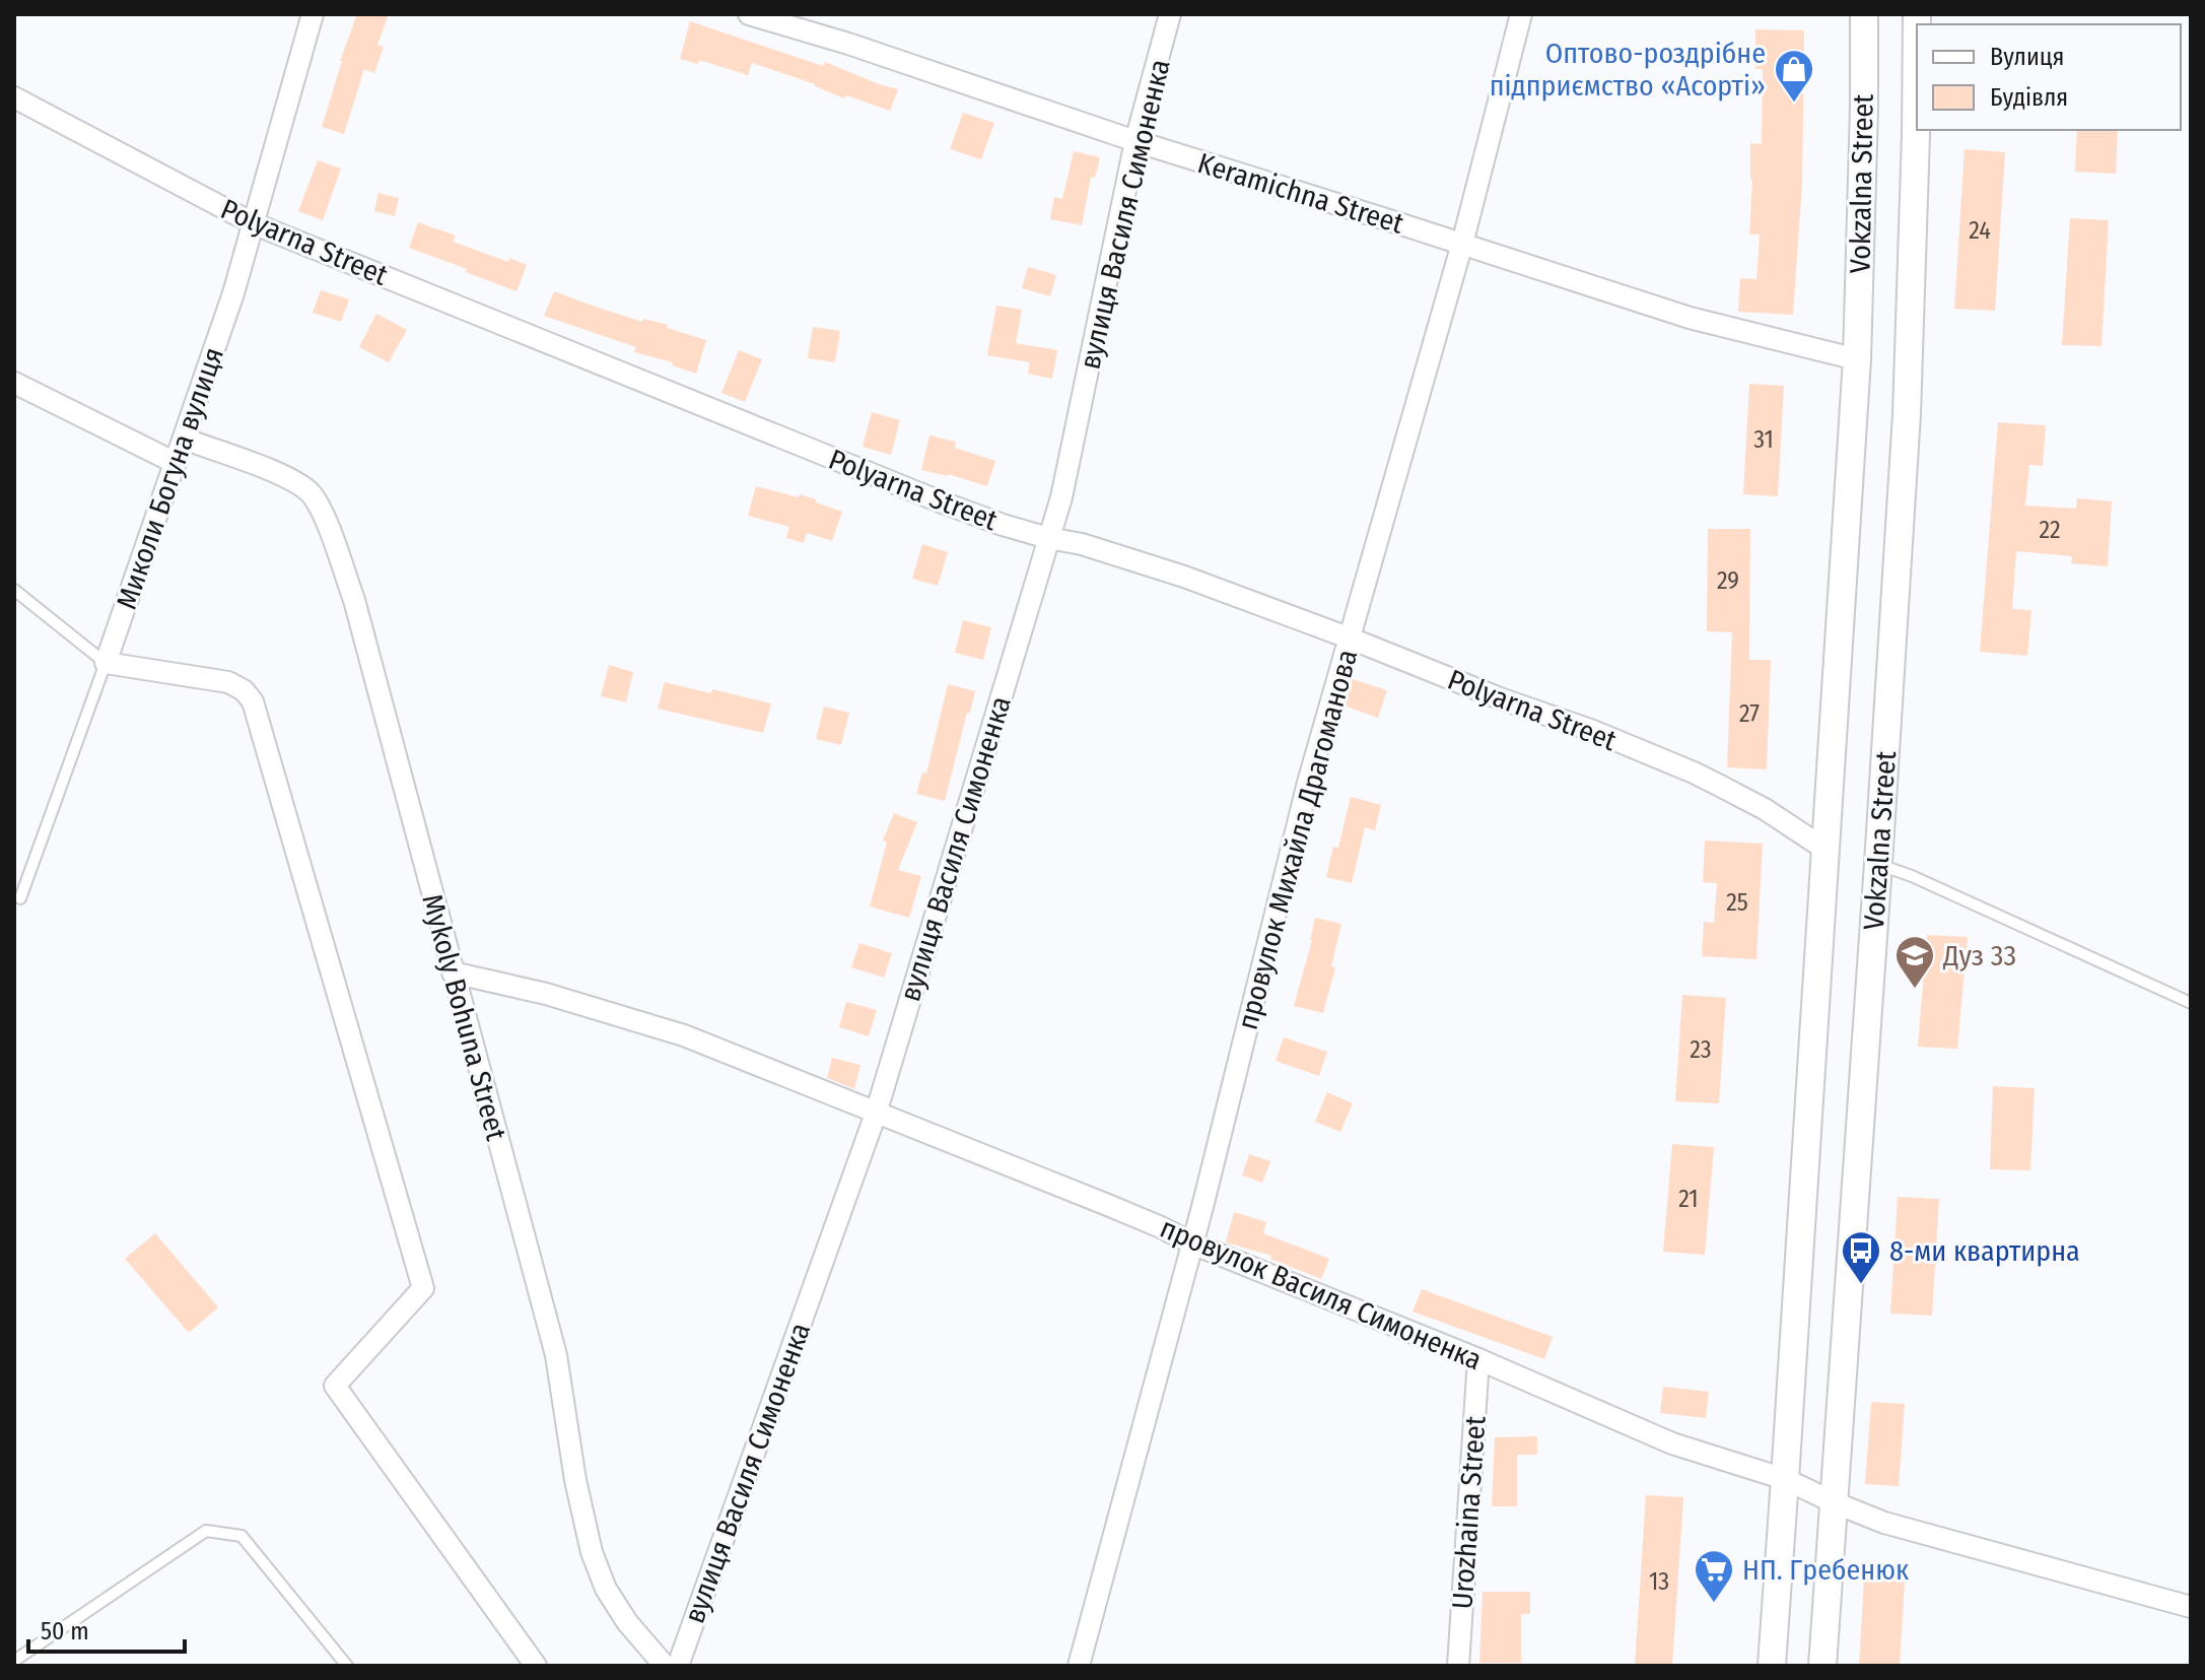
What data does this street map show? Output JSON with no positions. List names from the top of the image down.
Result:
{
  "streets": {
    "street": [
      "Vokzalna Street",
      "Keramichna Street",
      "вулиця Василя Симоненка",
      "Polyarna Street",
      "Миколи Богуна вулиця",
      "провулок Михайла Драгоманова",
      "Mykoly Bohuna Street",
      "провулок Василя Симоненка",
      "Urozhaina Street"
    ]
  },
  "crossings": [
    ["Vokzalna Street", "Keramichna Street"],
    ["Vokzalna Street", "Polyarna Street"],
    ["Vokzalna Street", "провулок Василя Симоненка"],
    ["Keramichna Street", "вулиця Василя Симоненка"],
    ["Keramichna Street", "провулок Михайла Драгоманова"],
    ["вулиця Василя Симоненка", "Polyarna Street"],
    ["вулиця Василя Симоненка", "провулок Василя Симоненка"],
    ["Polyarna Street", "провулок Михайла Драгоманова"],
    ["Миколи Богуна вулиця", "Mykoly Bohuna Street"],
    ["провулок Михайла Драгоманова", "провулок Василя Симоненка"],
    ["Mykoly Bohuna Street", "провулок Василя Симоненка"],
    ["провулок Василя Симоненка", "Urozhaina Street"]
  ],
  "places": {
    "shop": ["Оптово-роздрібне підприємство «Асортi»"],
    "school or university": ["Дуз 33"],
    "bus stop": ["8-ми квартирна"],
    "supermarket": ["НП. Гребенюк"]
  },
  "house_numbers": [
    "24",
    "31",
    "22",
    "29",
    "27",
    "25",
    "23",
    "21",
    "13"
  ],
  "legend": ["Вулиця", "Будівля"],
  "scale_bar": "50 m"
}
